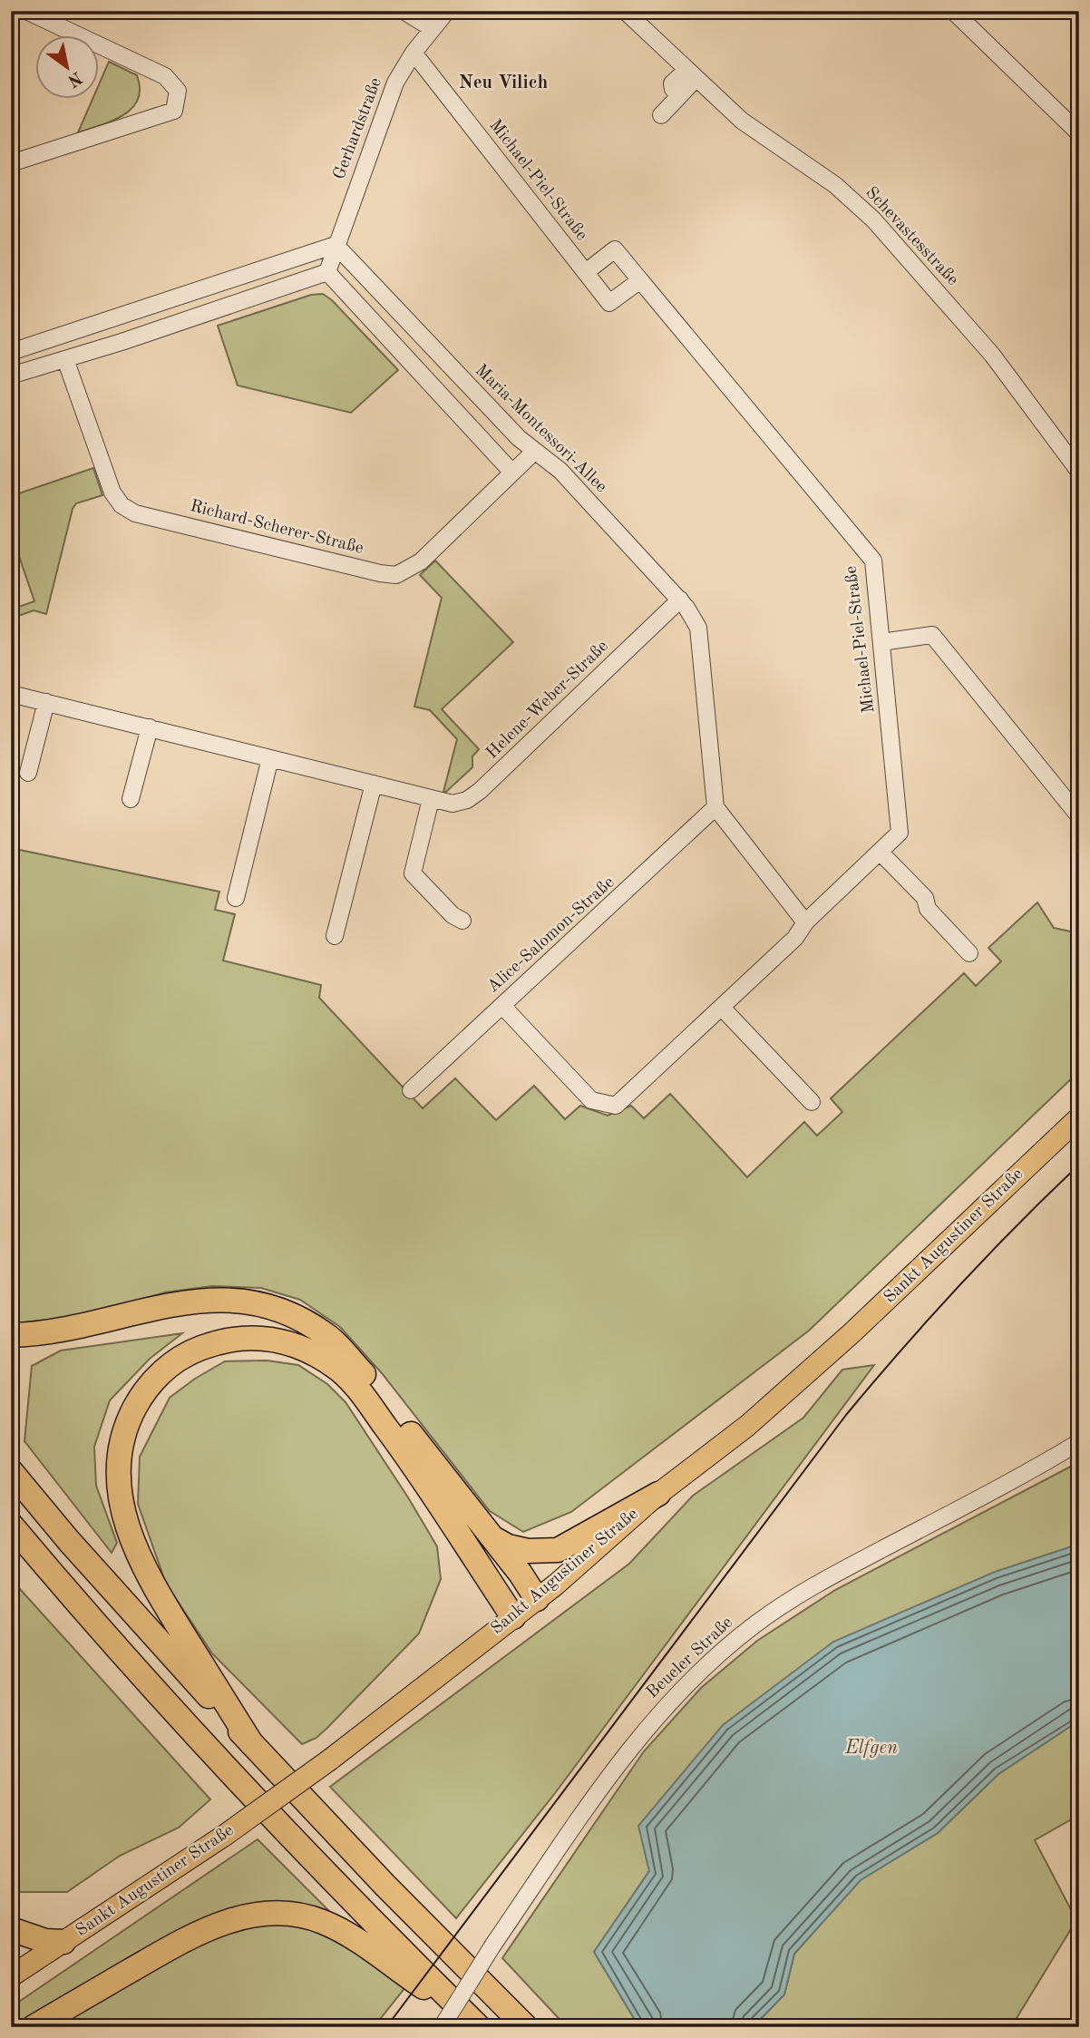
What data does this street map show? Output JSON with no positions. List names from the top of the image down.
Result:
{
  "streets": {
    "main road": ["Sankt Augustiner Straße"],
    "street": [
      "Gerhardstraße",
      "Michael-Piel-Straße",
      "Schevastesstraße",
      "Maria-Montessori-Allee",
      "Richard-Scherer-Straße",
      "Helene-Weber-Straße",
      "Alice-Salomon-Straße",
      "Beueler Straße"
    ]
  },
  "crossings": [
    ["Gerhardstraße", "Michael-Piel-Straße"],
    ["Gerhardstraße", "Maria-Montessori-Allee"],
    ["Michael-Piel-Straße", "Alice-Salomon-Straße"],
    ["Maria-Montessori-Allee", "Richard-Scherer-Straße"],
    ["Maria-Montessori-Allee", "Helene-Weber-Straße"],
    ["Maria-Montessori-Allee", "Alice-Salomon-Straße"]
  ],
  "districts": ["Neu Vilich"],
  "water": ["Elfgen"],
  "north": "bottom right"
}
